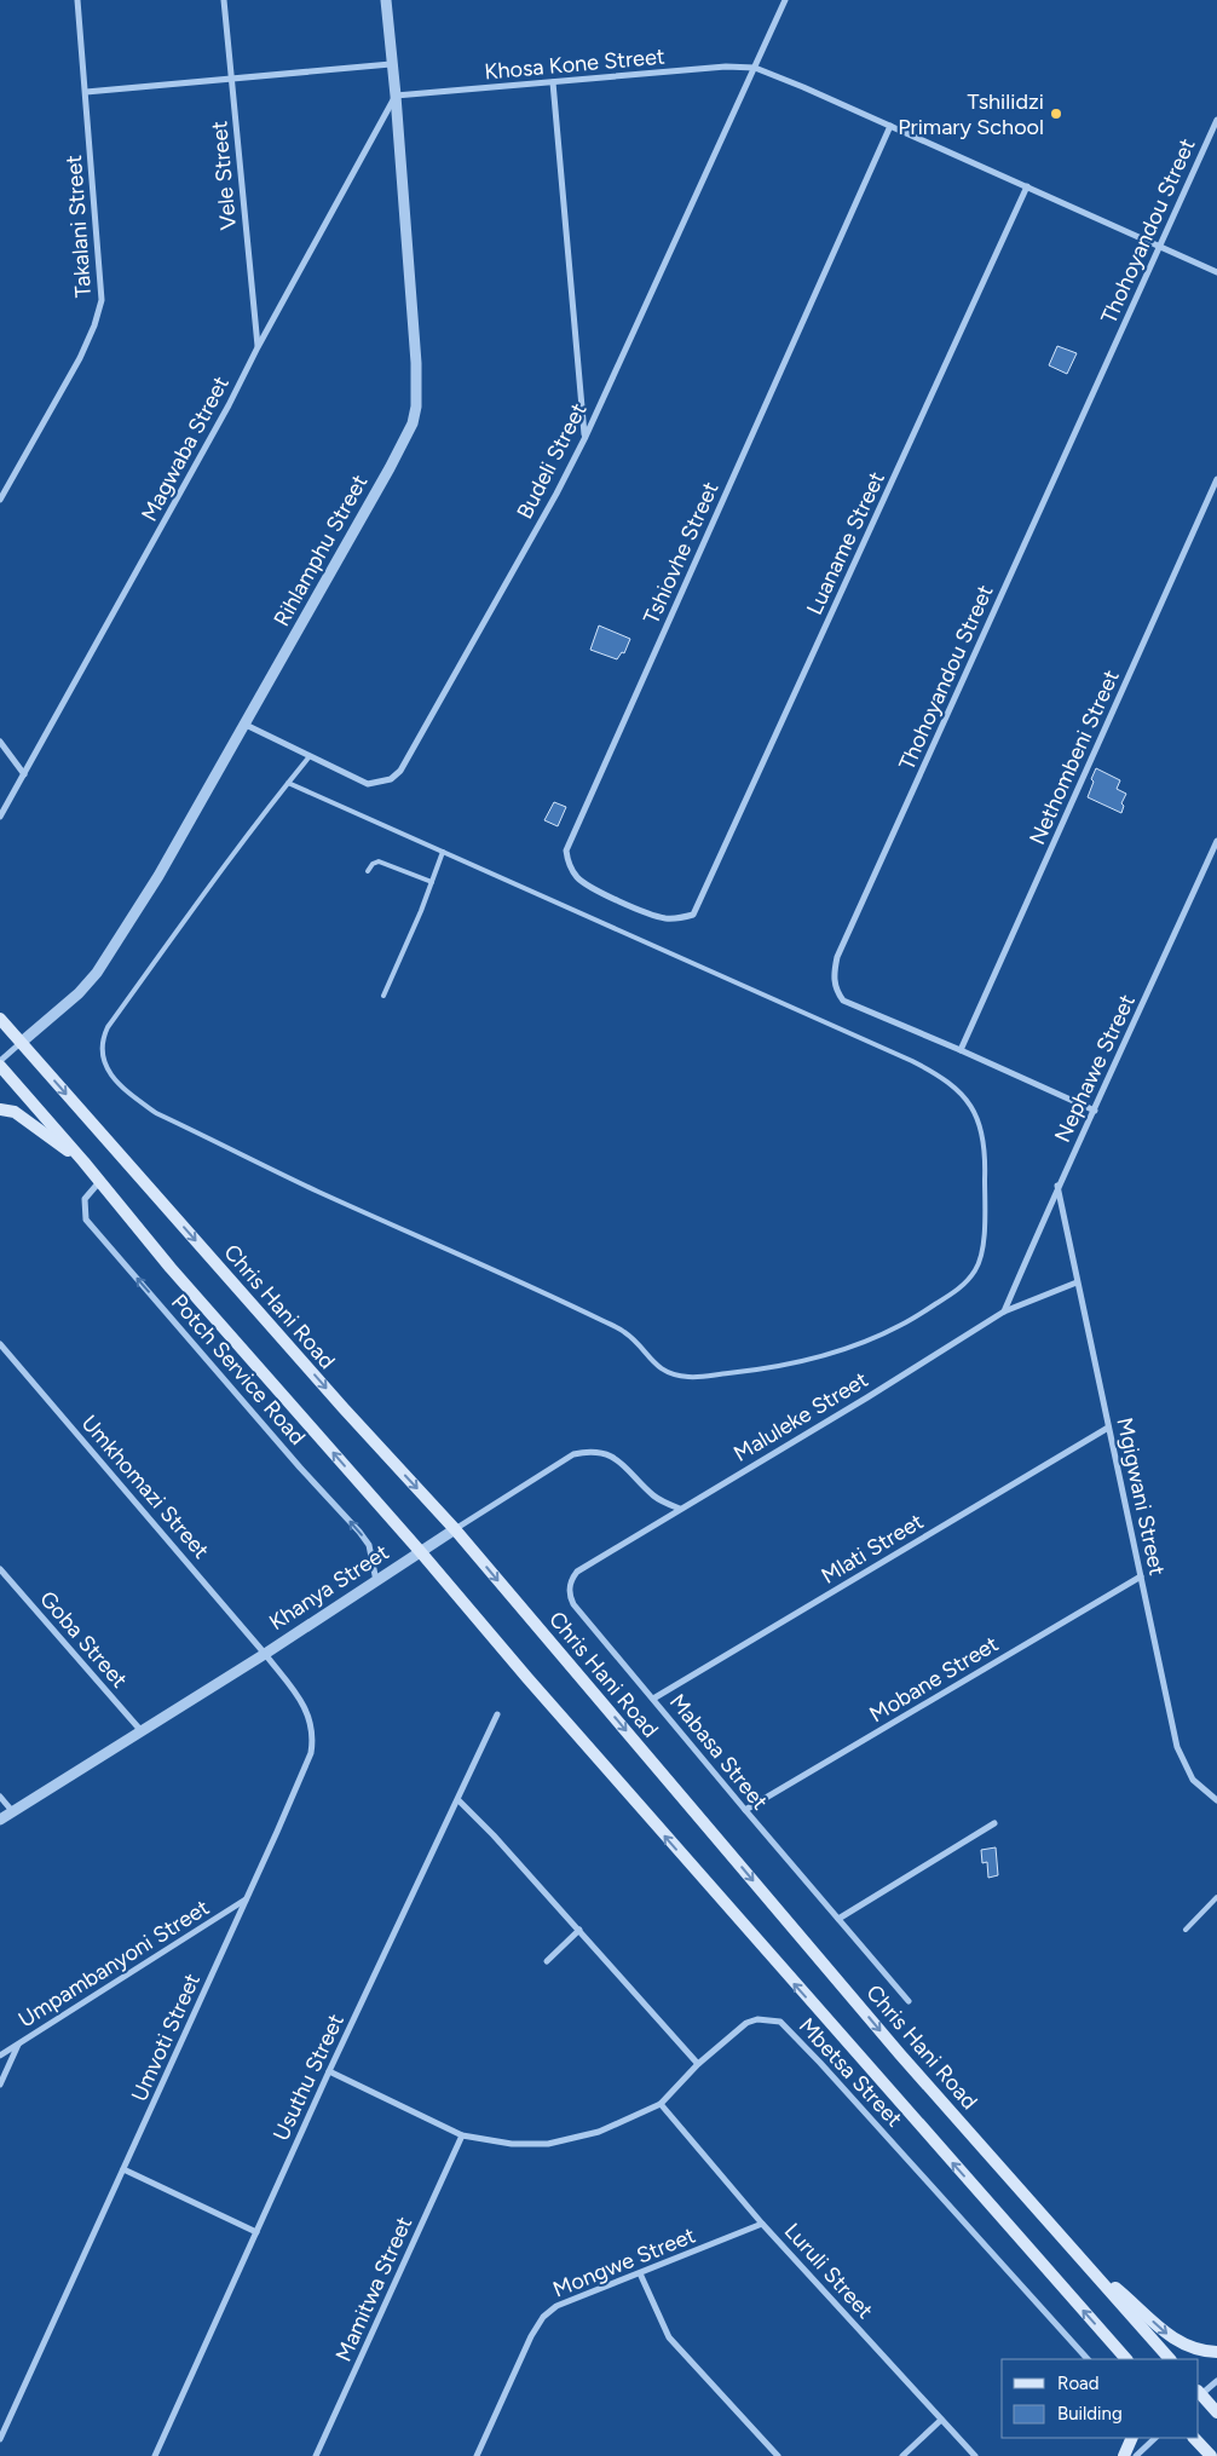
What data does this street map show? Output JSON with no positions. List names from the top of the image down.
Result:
{
  "streets": {
    "main road": ["Chris Hani Road"],
    "street": [
      "Khosa Kone Street",
      "Vele Street",
      "Takalani Street",
      "Thohoyandou Street",
      "Magwaba Street",
      "Budeli Street",
      "Luaname Street",
      "Rihlamphu Street",
      "Tshiovhe Street",
      "Nethombeni Street",
      "Nephawe Street",
      "Potch Service Road",
      "Maluleke Street",
      "Umkhomazi Street",
      "Mgigwani Street",
      "Mlati Street",
      "Khanya Street",
      "Goba Street",
      "Mobane Street",
      "Mabasa Street",
      "Umpambanyoni Street",
      "Umvoti Street",
      "Mbetsa Street",
      "Usuthu Street",
      "Mongwe Street",
      "Luruli Street",
      "Mamitwa Street"
    ]
  },
  "crossings": [
    ["Khosa Kone Street", "Magwaba Street"],
    ["Khosa Kone Street", "Budeli Street"],
    ["Khosa Kone Street", "Rihlamphu Street"],
    ["Vele Street", "Magwaba Street"],
    ["Thohoyandou Street", "Nethombeni Street"],
    ["Thohoyandou Street", "Nephawe Street"],
    ["Magwaba Street", "Rihlamphu Street"],
    ["Budeli Street", "Rihlamphu Street"],
    ["Luaname Street", "Tshiovhe Street"],
    ["Rihlamphu Street", "Chris Hani Road"],
    ["Nephawe Street", "Maluleke Street"],
    ["Nephawe Street", "Mgigwani Street"],
    ["Chris Hani Road", "Khanya Street"],
    ["Potch Service Road", "Khanya Street"],
    ["Maluleke Street", "Mgigwani Street"],
    ["Maluleke Street", "Khanya Street"],
    ["Maluleke Street", "Mabasa Street"],
    ["Umkhomazi Street", "Khanya Street"],
    ["Umkhomazi Street", "Umvoti Street"],
    ["Mgigwani Street", "Mlati Street"],
    ["Mgigwani Street", "Mobane Street"],
    ["Mlati Street", "Mabasa Street"],
    ["Khanya Street", "Goba Street"],
    ["Khanya Street", "Umvoti Street"],
    ["Mobane Street", "Mabasa Street"],
    ["Umpambanyoni Street", "Umvoti Street"],
    ["Mbetsa Street", "Usuthu Street"],
    ["Mbetsa Street", "Luruli Street"],
    ["Mbetsa Street", "Mamitwa Street"],
    ["Mongwe Street", "Luruli Street"]
  ],
  "one_way": ["Potch Service Road"],
  "places": ["Tshilidzi Primary School"],
  "legend": ["Road", "Building"]
}
